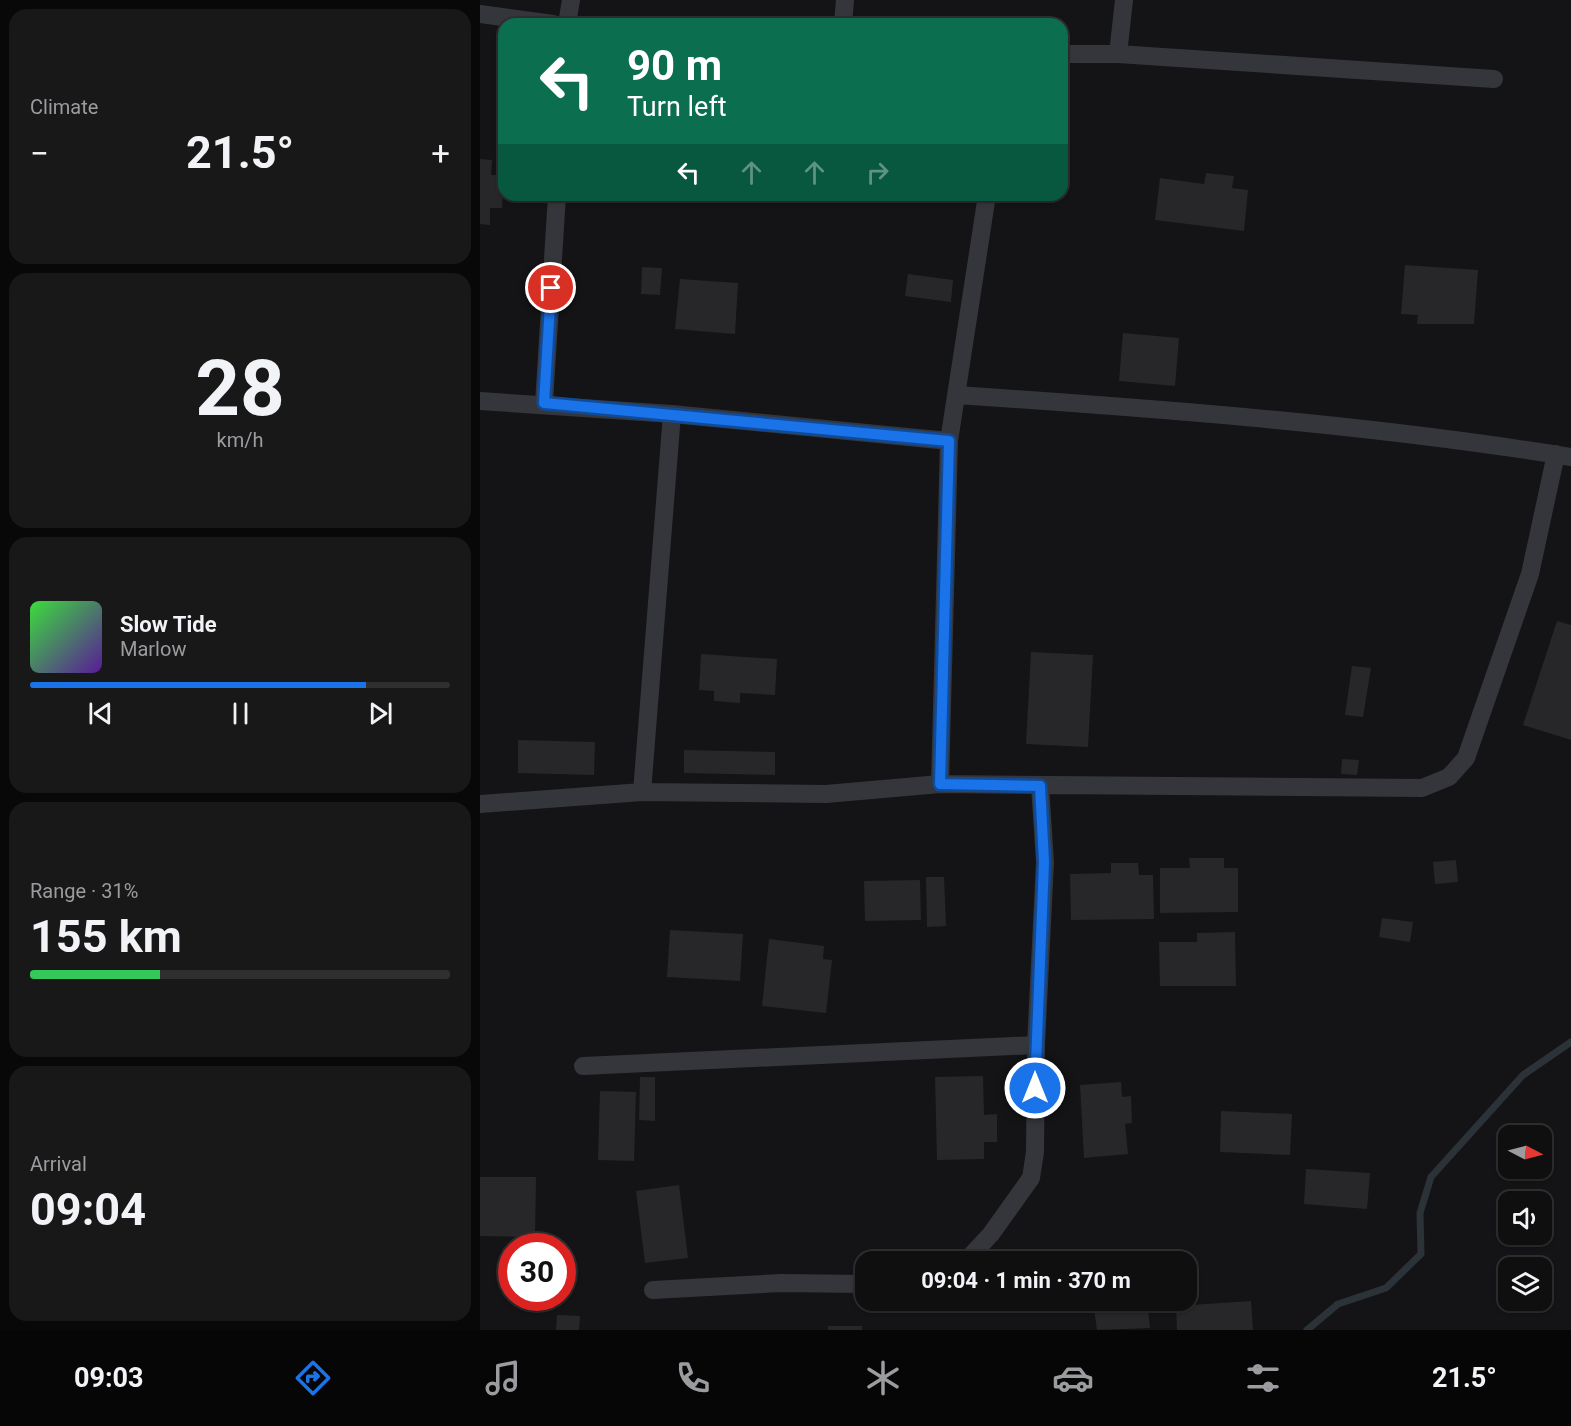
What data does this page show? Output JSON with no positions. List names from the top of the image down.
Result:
{
  "north": "right",
  "page": {
    "tile": [
      "Climate",
      ["28", "km/h"],
      ["Range · 31%", "155 km"],
      ["Arrival", "09:04"]
    ],
    "turn": ["90 m", "Turn left"],
    "heat": ["−", "21.5°", "+"],
    "song": ["Slow Tide", "Marlow"],
    "limit": "30",
    "trip": "09:04 · 1 min · 370 m",
    "tabs": ["09:03", "21.5°"]
  }
}
